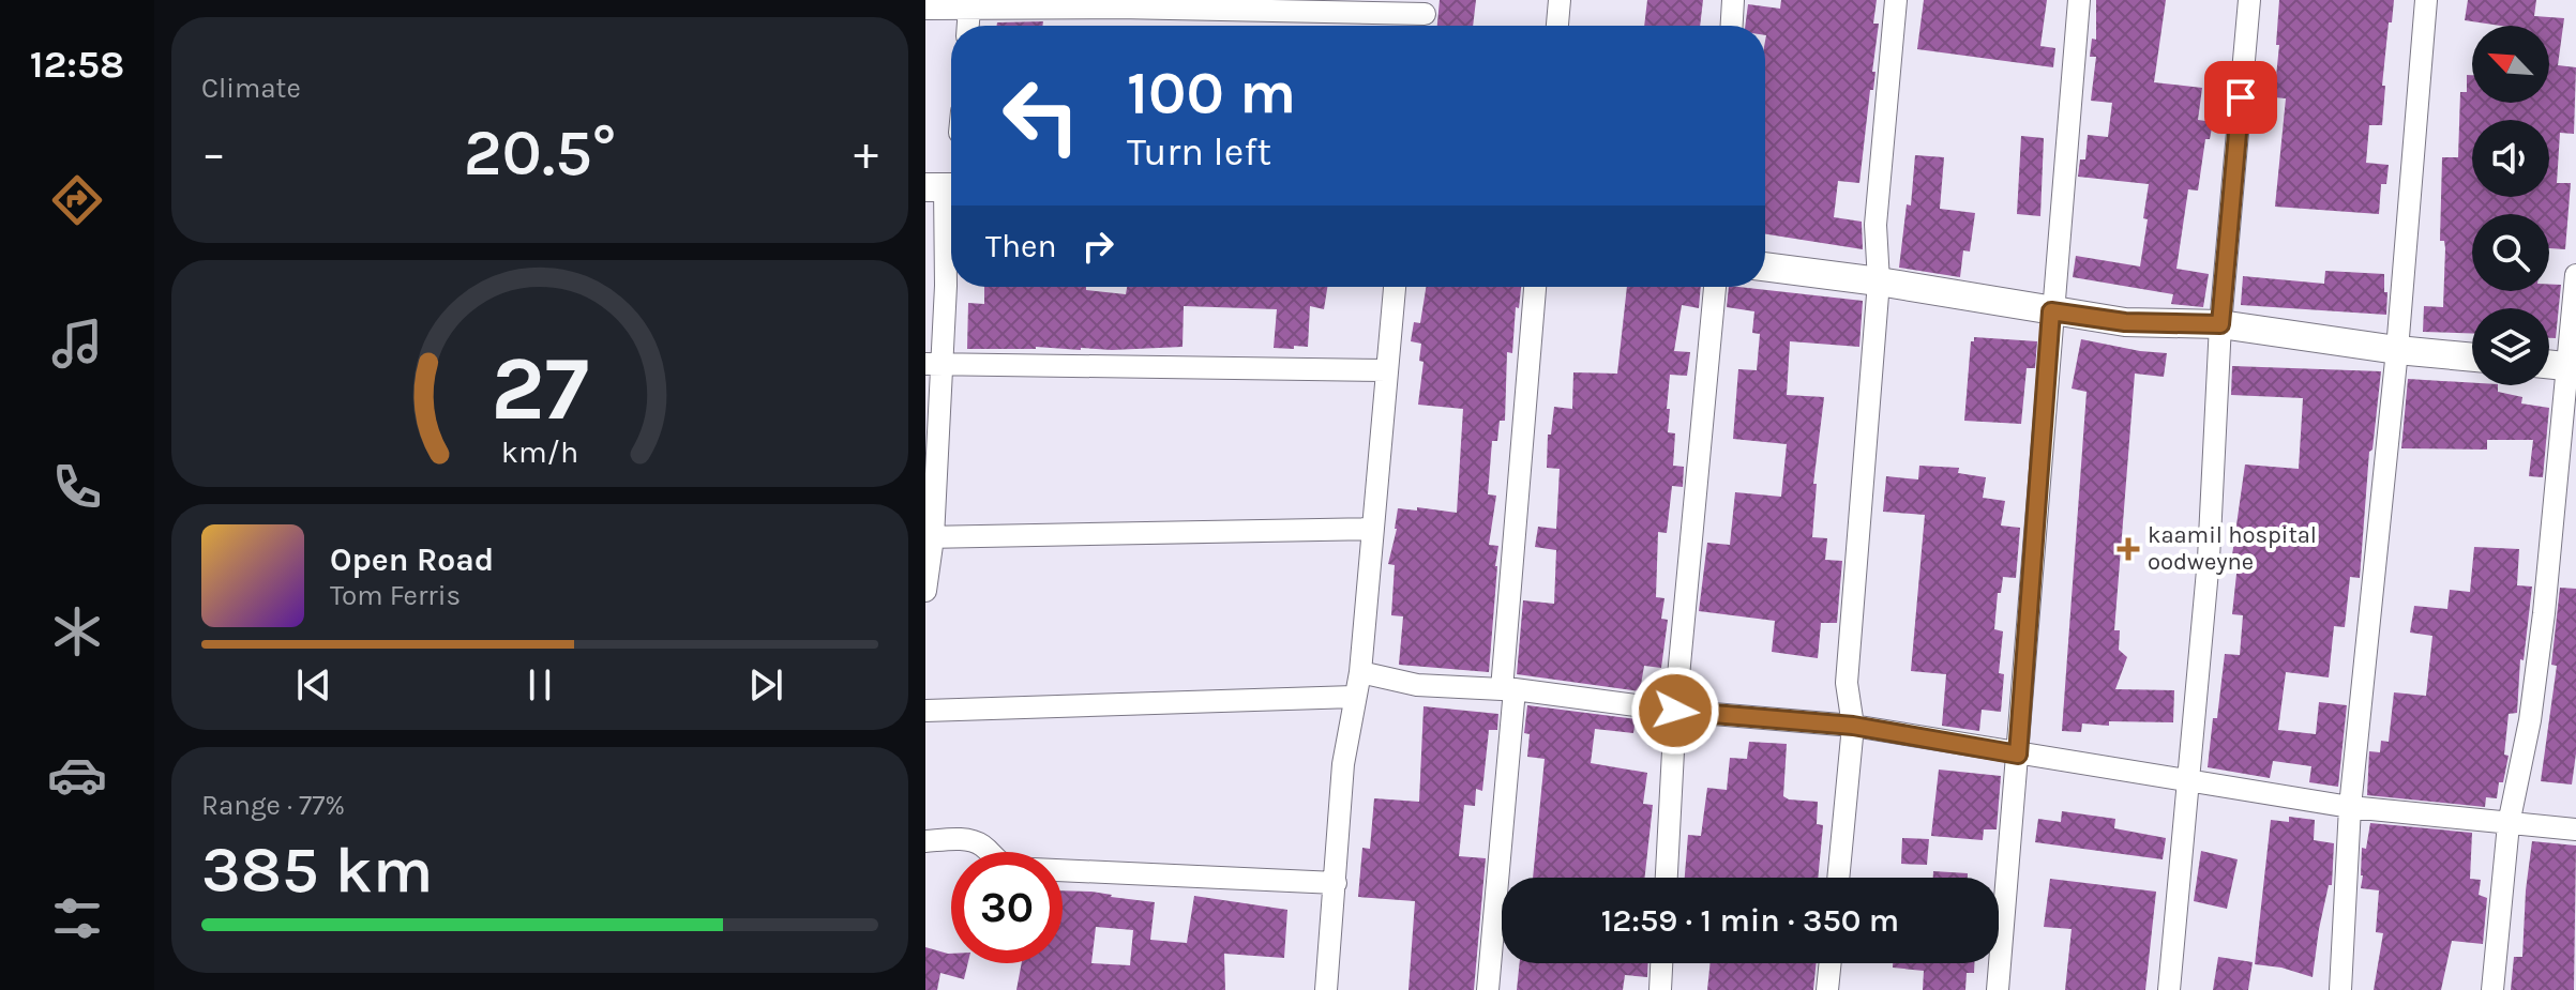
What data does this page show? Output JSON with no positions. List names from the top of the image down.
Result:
{
  "places": {
    "health": ["kaamil hospital oodweyne"]
  },
  "north": "top left",
  "page": {
    "tabs": "12:58",
    "tile": [
      "Climate",
      ["Range · 77%", "385 km"]
    ],
    "turn": ["100 m", "Turn left"],
    "heat": ["−", "20.5°", "+"],
    "then": "Then",
    "song": ["Open Road", "Tom Ferris"],
    "limit": "30",
    "trip": "12:59 · 1 min · 350 m",
    "gauge": ["27", "km/h"]
  }
}
